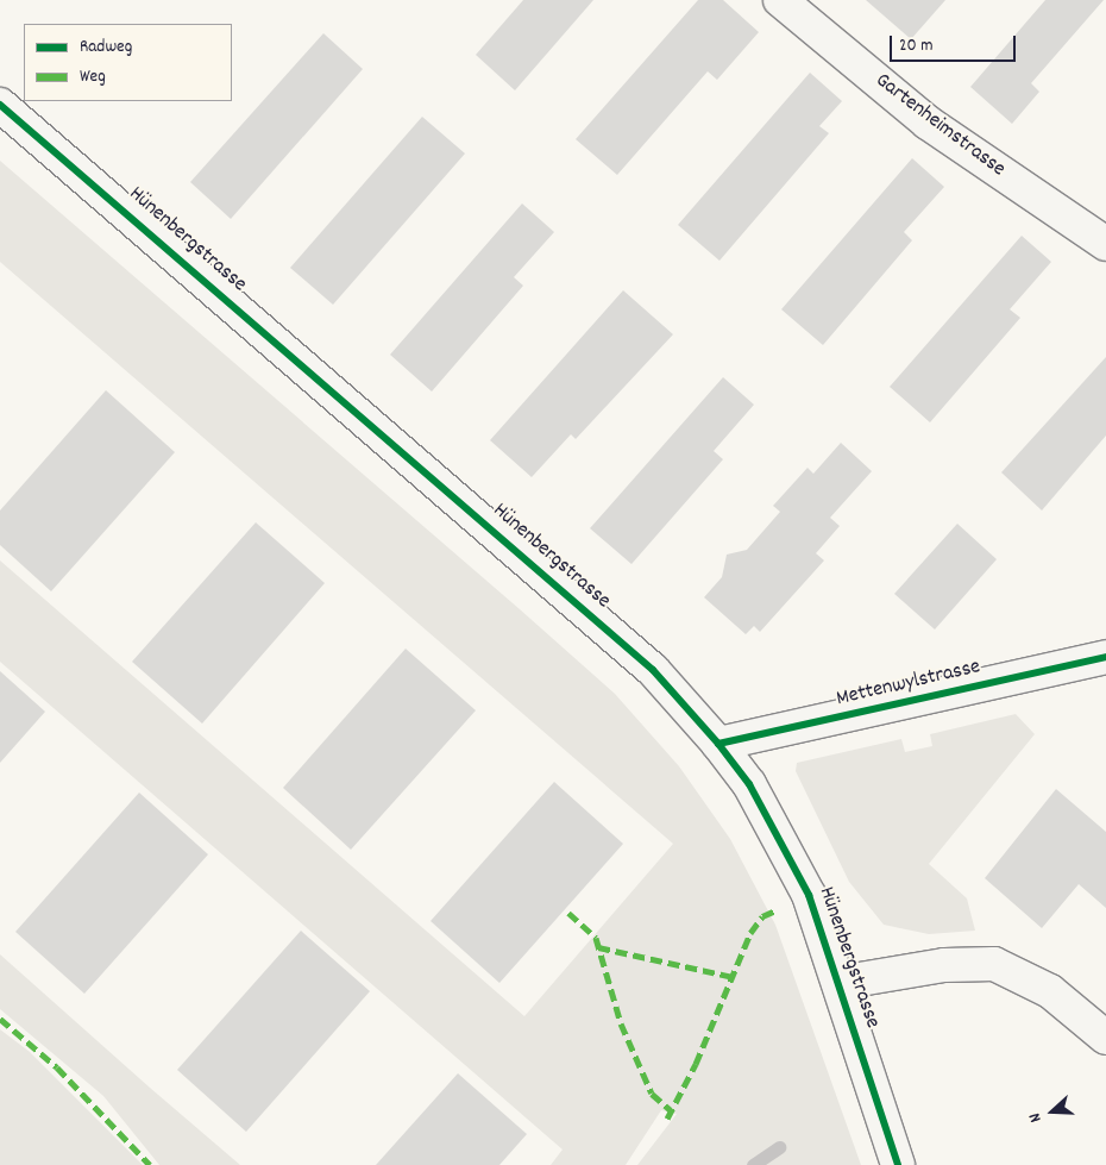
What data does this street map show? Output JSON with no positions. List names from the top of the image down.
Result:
{
  "streets": {
    "street": ["Gartenheimstrasse", "Hünenbergstrasse", "Mettenwylstrasse"]
  },
  "crossings": [
    ["Hünenbergstrasse", "Mettenwylstrasse"]
  ],
  "legend": ["Radweg", "Weg"],
  "scale_bar": "20 m",
  "north": "left"
}
